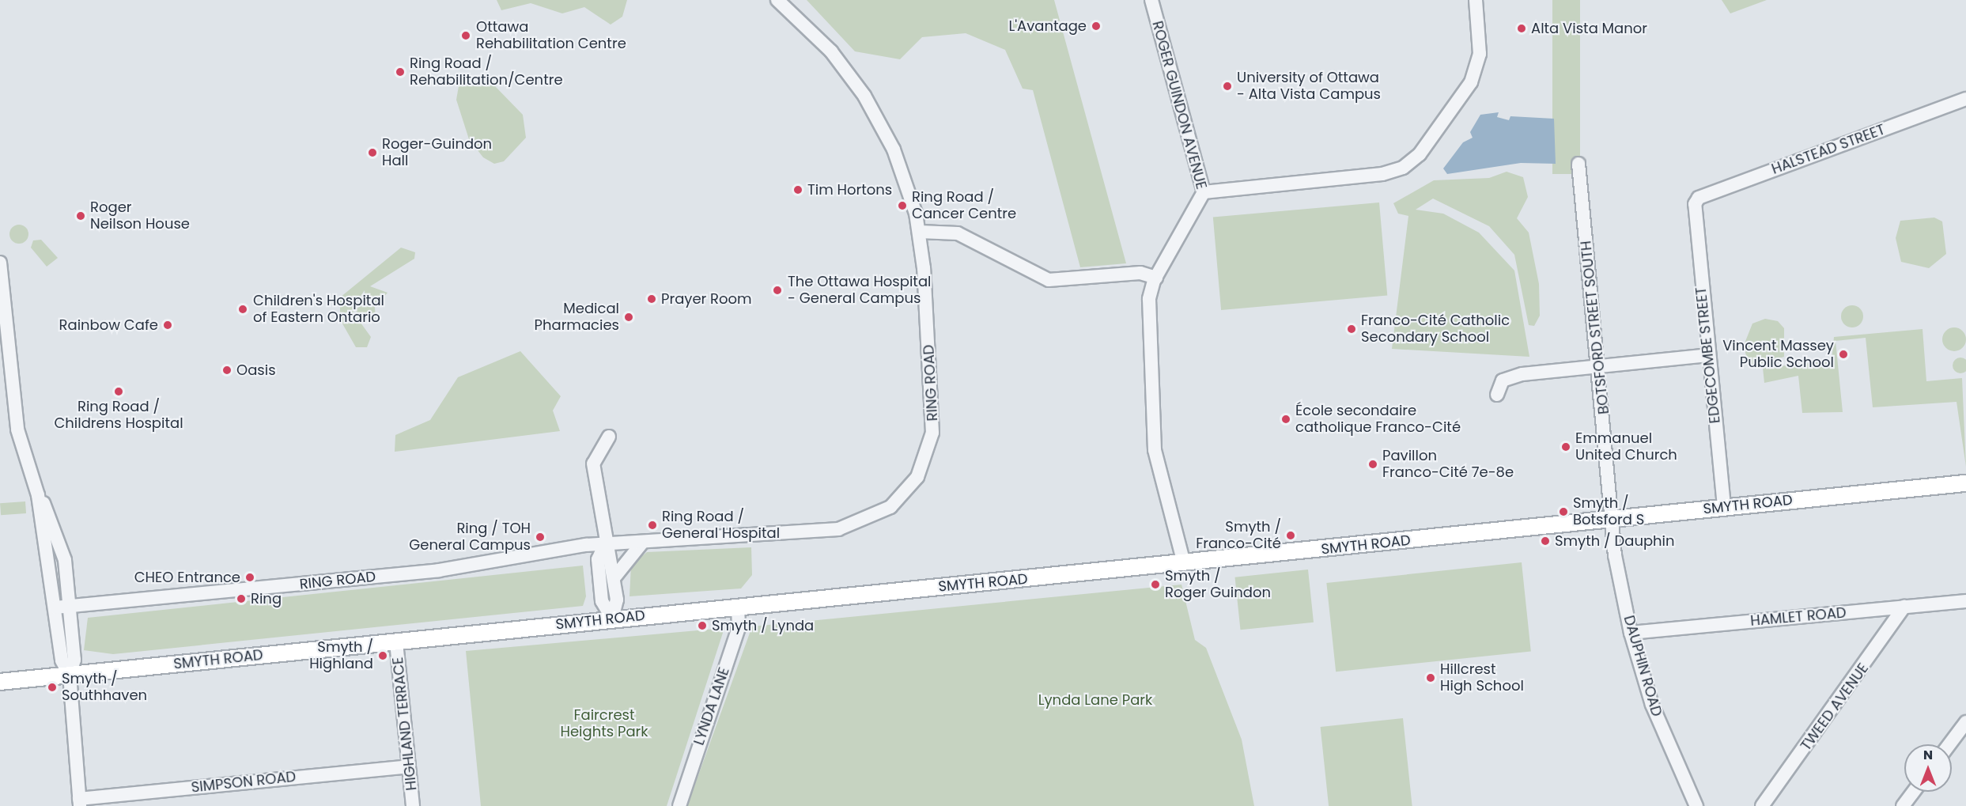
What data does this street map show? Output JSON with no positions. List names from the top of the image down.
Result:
{
  "streets": {
    "main road": ["SMYTH ROAD"],
    "street": [
      "ROGER GUINDON AVENUE",
      "HALSTEAD STREET",
      "BOTSFORD STREET SOUTH",
      "EDGECOMBE STREET",
      "RING ROAD",
      "HAMLET ROAD",
      "DAUPHIN ROAD",
      "LYNDA LANE",
      "TWEED AVENUE",
      "HIGHLAND TERRACE",
      "SIMPSON ROAD"
    ]
  },
  "crossings": [
    ["ROGER GUINDON AVENUE", "SMYTH ROAD"],
    ["HALSTEAD STREET", "EDGECOMBE STREET"],
    ["BOTSFORD STREET SOUTH", "SMYTH ROAD"],
    ["BOTSFORD STREET SOUTH", "DAUPHIN ROAD"],
    ["EDGECOMBE STREET", "SMYTH ROAD"],
    ["SMYTH ROAD", "DAUPHIN ROAD"],
    ["SMYTH ROAD", "LYNDA LANE"],
    ["SMYTH ROAD", "HIGHLAND TERRACE"],
    ["HAMLET ROAD", "DAUPHIN ROAD"],
    ["HAMLET ROAD", "TWEED AVENUE"],
    ["HIGHLAND TERRACE", "SIMPSON ROAD"]
  ],
  "parks": ["Lynda Lane Park", "Faircrest Heights Park"],
  "places": [
    "L'Avantage",
    "Alta Vista Manor",
    "Ottawa Rehabilitation Centre",
    "Ring Road / Rehabilitation/Centre",
    "University of Ottawa - Alta Vista Campus",
    "Roger-Guindon Hall",
    "Tim Hortons",
    "Ring Road / Cancer Centre",
    "Roger Neilson House",
    "The Ottawa Hospital - General Campus",
    "Prayer Room",
    "Children's Hospital of Eastern Ontario",
    "Medical Pharmacies",
    "Rainbow Cafe",
    "Franco-Cité Catholic Secondary School",
    "Vincent Massey Public School",
    "Oasis",
    "Ring Road / Childrens Hospital",
    "École secondaire catholique Franco-Cité",
    "Emmanuel United Church",
    "Pavillon Franco-Cité 7e-8e",
    "Smyth / Botsford S",
    "Ring Road / General Hospital",
    "Smyth / Franco-Cité",
    "Ring / TOH General Campus",
    "Smyth / Dauphin",
    "CHEO Entrance",
    "Smyth / Roger Guindon",
    "Ring",
    "Smyth / Lynda",
    "Smyth / Highland",
    "Hillcrest High School",
    "Smyth / Southhaven"
  ],
  "north": "top"
}
